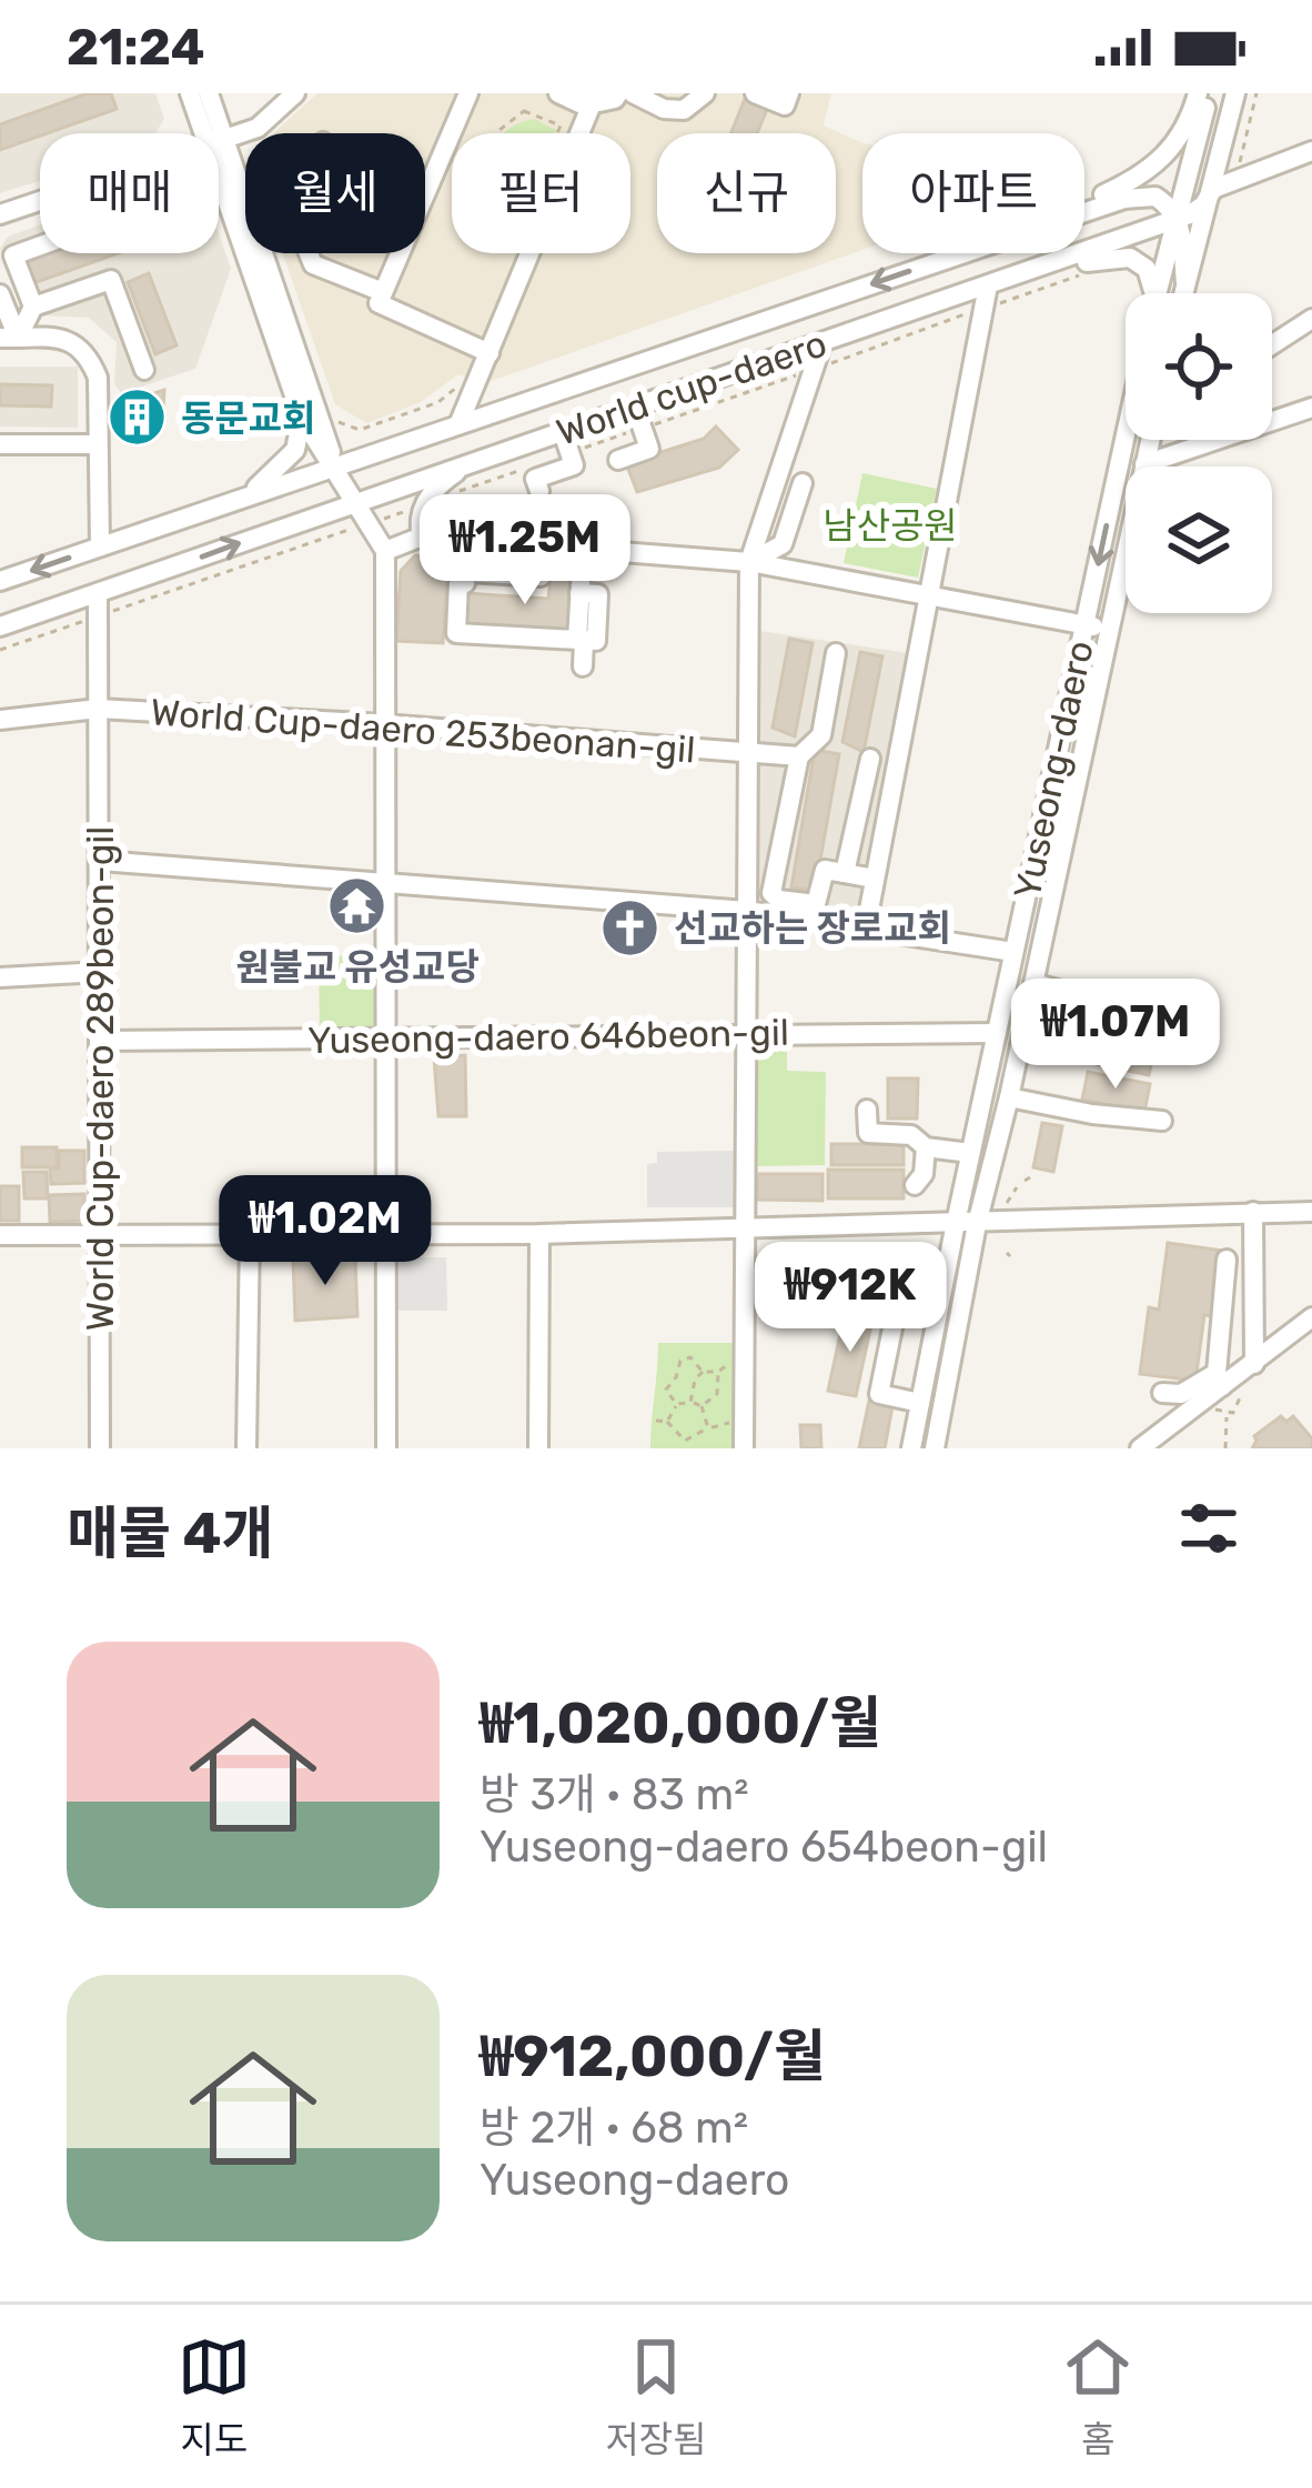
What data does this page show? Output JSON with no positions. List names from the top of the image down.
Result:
{
  "streets": {
    "street": [
      "World cup-daero",
      "World Cup-daero 253beonan-gil",
      "Yuseong-daero",
      "Yuseong-daero 646beon-gil",
      "World Cup-daero 289beon-gil"
    ]
  },
  "crossings": [
    ["World cup-daero", "World Cup-daero 289beon-gil"],
    ["World Cup-daero 253beonan-gil", "World Cup-daero 289beon-gil"],
    ["Yuseong-daero", "Yuseong-daero 646beon-gil"],
    ["Yuseong-daero 646beon-gil", "World Cup-daero 289beon-gil"]
  ],
  "parks": ["남산공원"],
  "places": {
    "building": ["동문교회"],
    "temple": ["원불교 유성교당"],
    "church": ["선교하는 장로교회"]
  },
  "page": {
    "status": "21:24",
    "chip": [
      "매매",
      "월세",
      "필터",
      "신규",
      "아파트"
    ],
    "price": [
      "₩1.25M",
      "₩1.07M",
      "₩1.02M",
      "₩912K"
    ],
    "heading": "매물 4개",
    "list": [
      {
        "name": "₩1,020,000/월",
        "note": "방 3개 · 83 m² · Yuseong-daero 654beon-gil"
      },
      {
        "name": "₩912,000/월",
        "note": "방 2개 · 68 m² · Yuseong-daero"
      }
    ],
    "tabs": ["지도", "저장됨", "홈"]
  }
}
